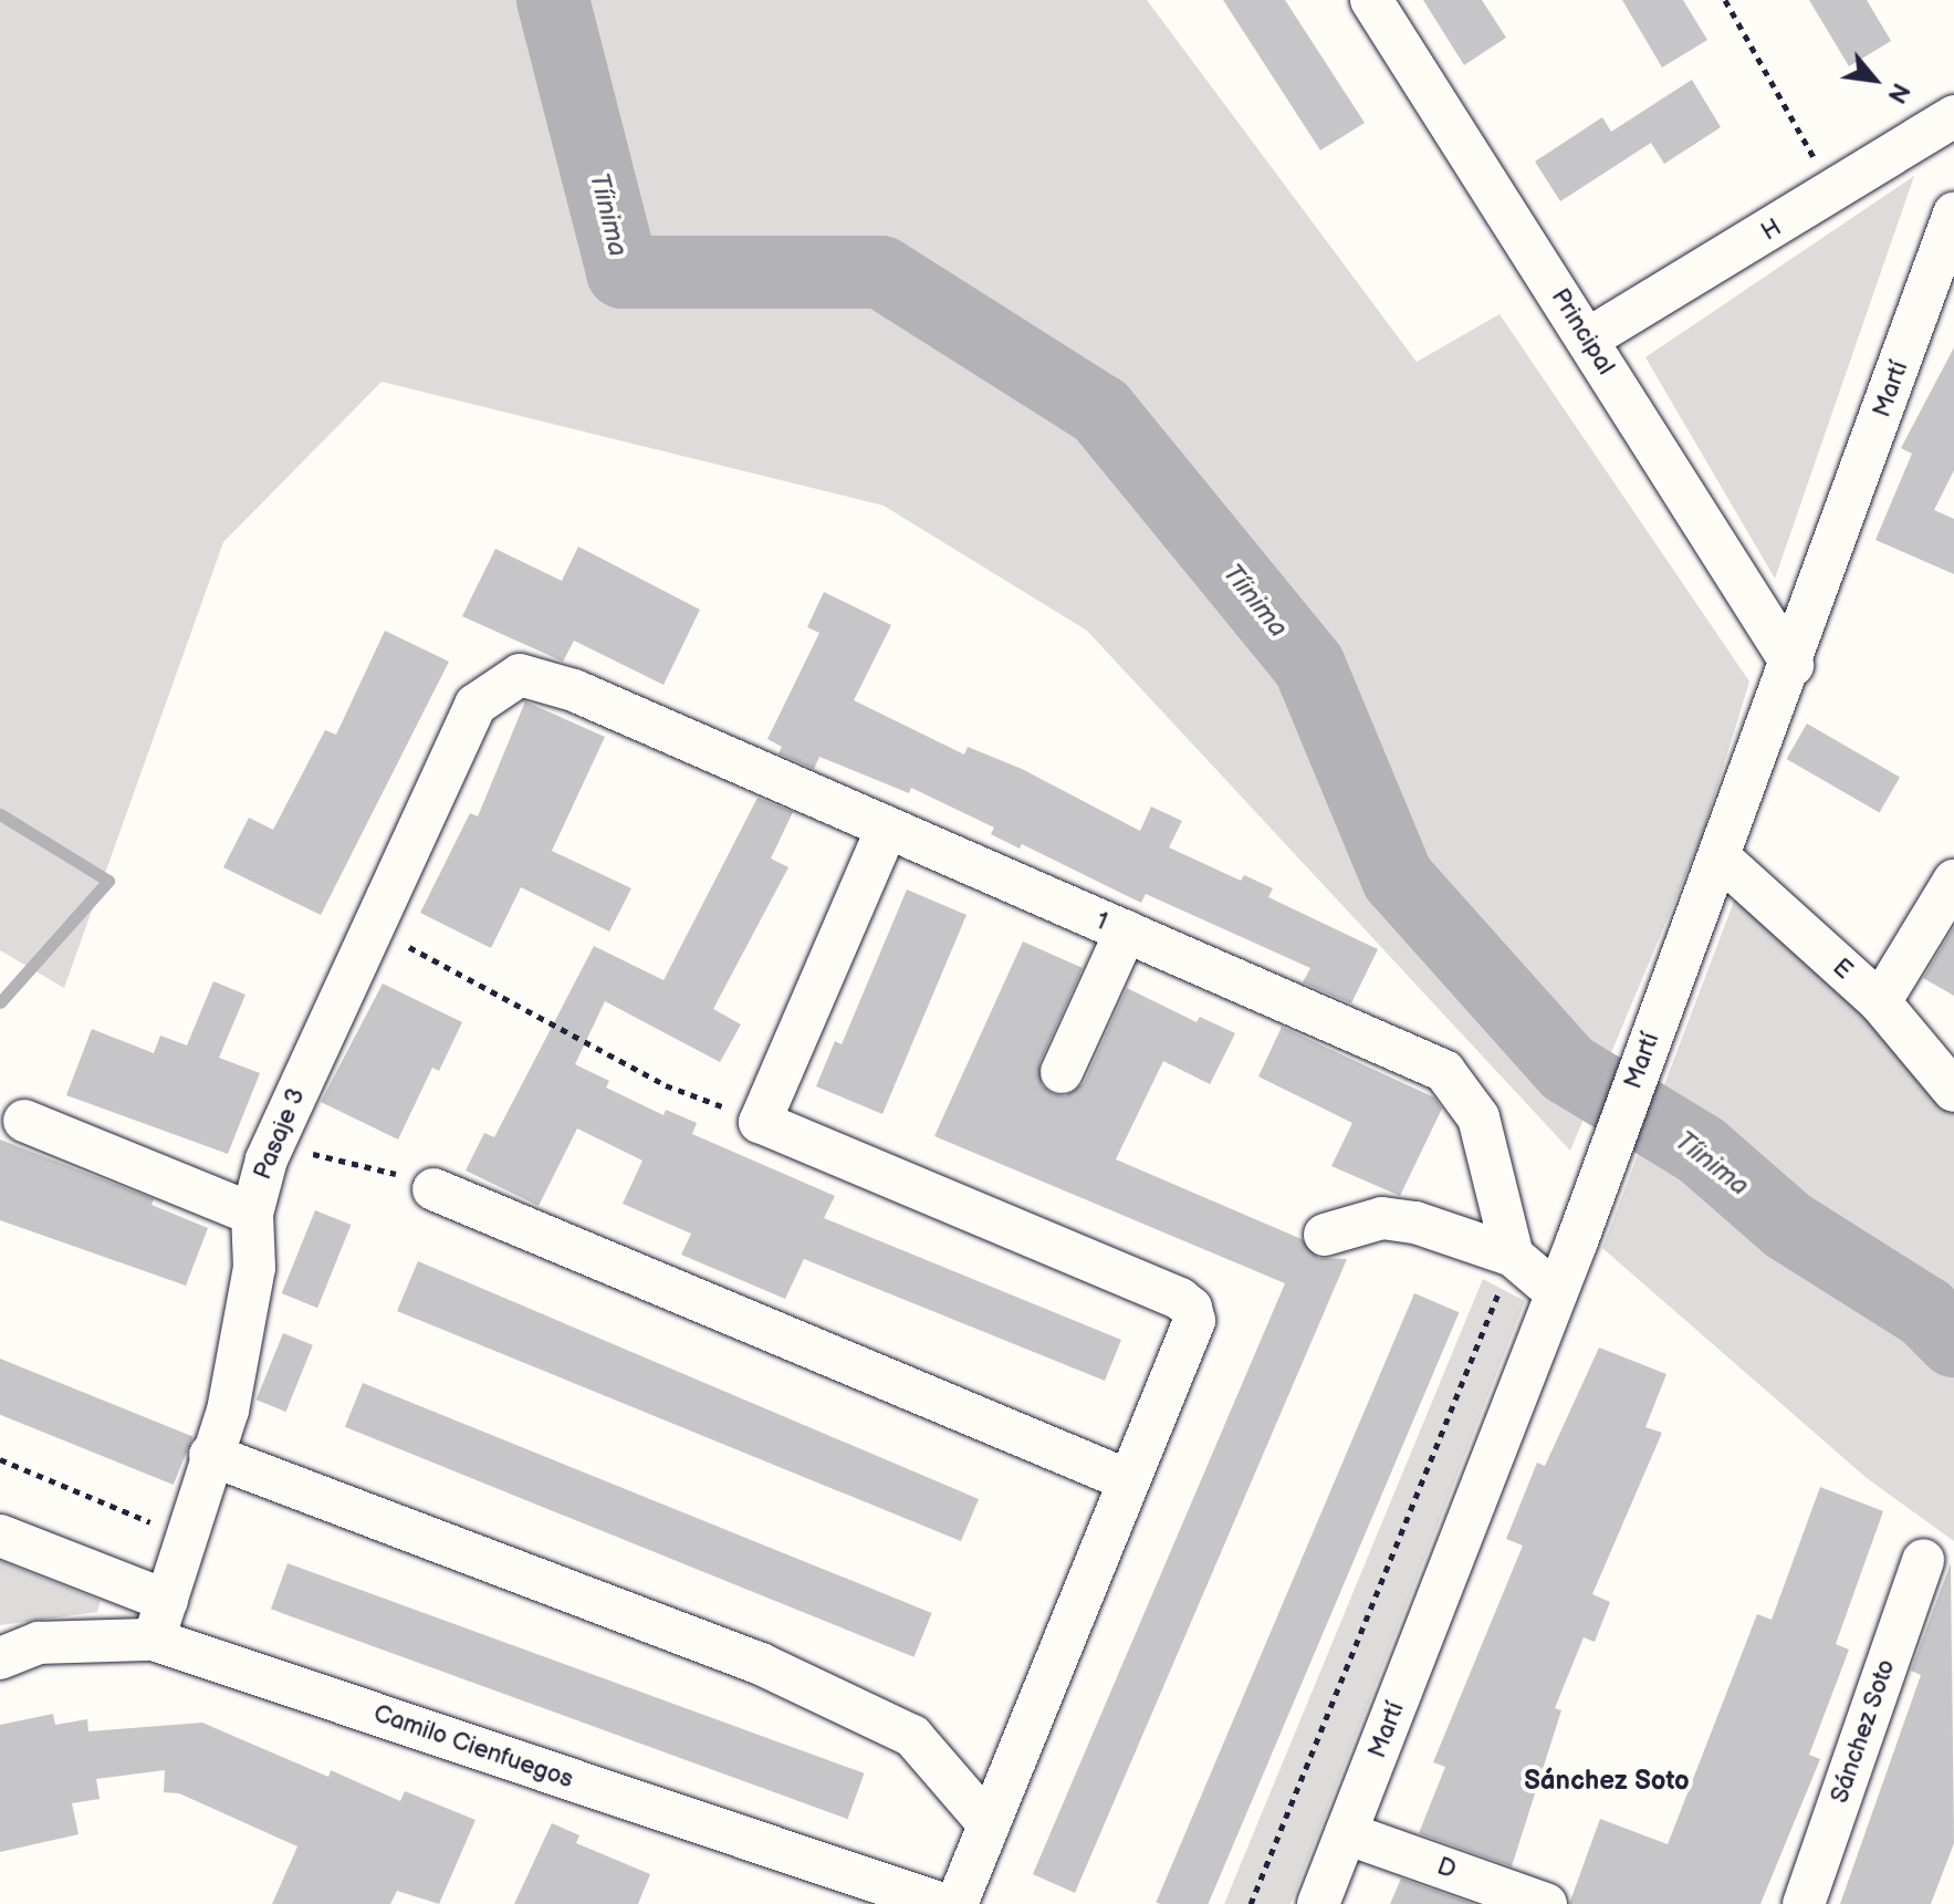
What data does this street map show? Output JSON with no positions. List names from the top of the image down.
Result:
{
  "streets": {
    "street": [
      "H",
      "Principal",
      "Martí",
      "1",
      "E",
      "Pasaje 3",
      "Sánchez Soto",
      "Camilo Cienfuegos",
      "D"
    ]
  },
  "crossings": [
    ["H", "Principal"],
    ["Principal", "Martí"],
    ["Martí", "E"],
    ["Martí", "D"],
    ["1", "Pasaje 3"],
    ["Pasaje 3", "Camilo Cienfuegos"]
  ],
  "districts": ["Sánchez Soto"],
  "water": ["Tíinima"],
  "north": "bottom right"
}
